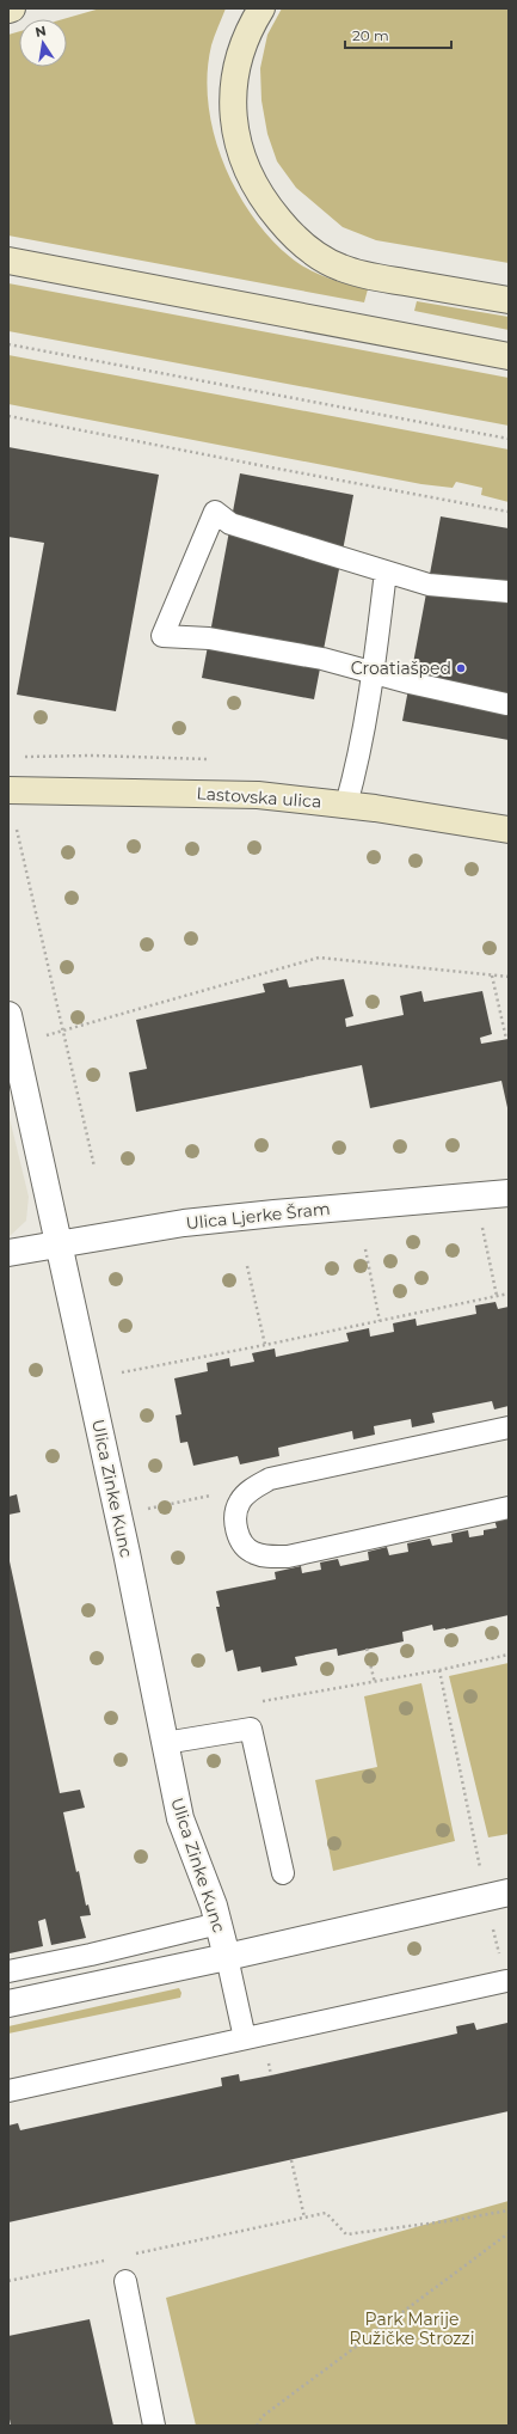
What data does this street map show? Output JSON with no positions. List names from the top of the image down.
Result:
{
  "streets": {
    "main road": ["Lastovska ulica"],
    "street": ["Ulica Ljerke Šram", "Ulica Zinke Kunc"]
  },
  "crossings": [
    ["Ulica Ljerke Šram", "Ulica Zinke Kunc"]
  ],
  "parks": ["Park Marije Ružičke Strozzi"],
  "places": ["Croatiašped"],
  "scale_bar": "20 m",
  "north": "top"
}
